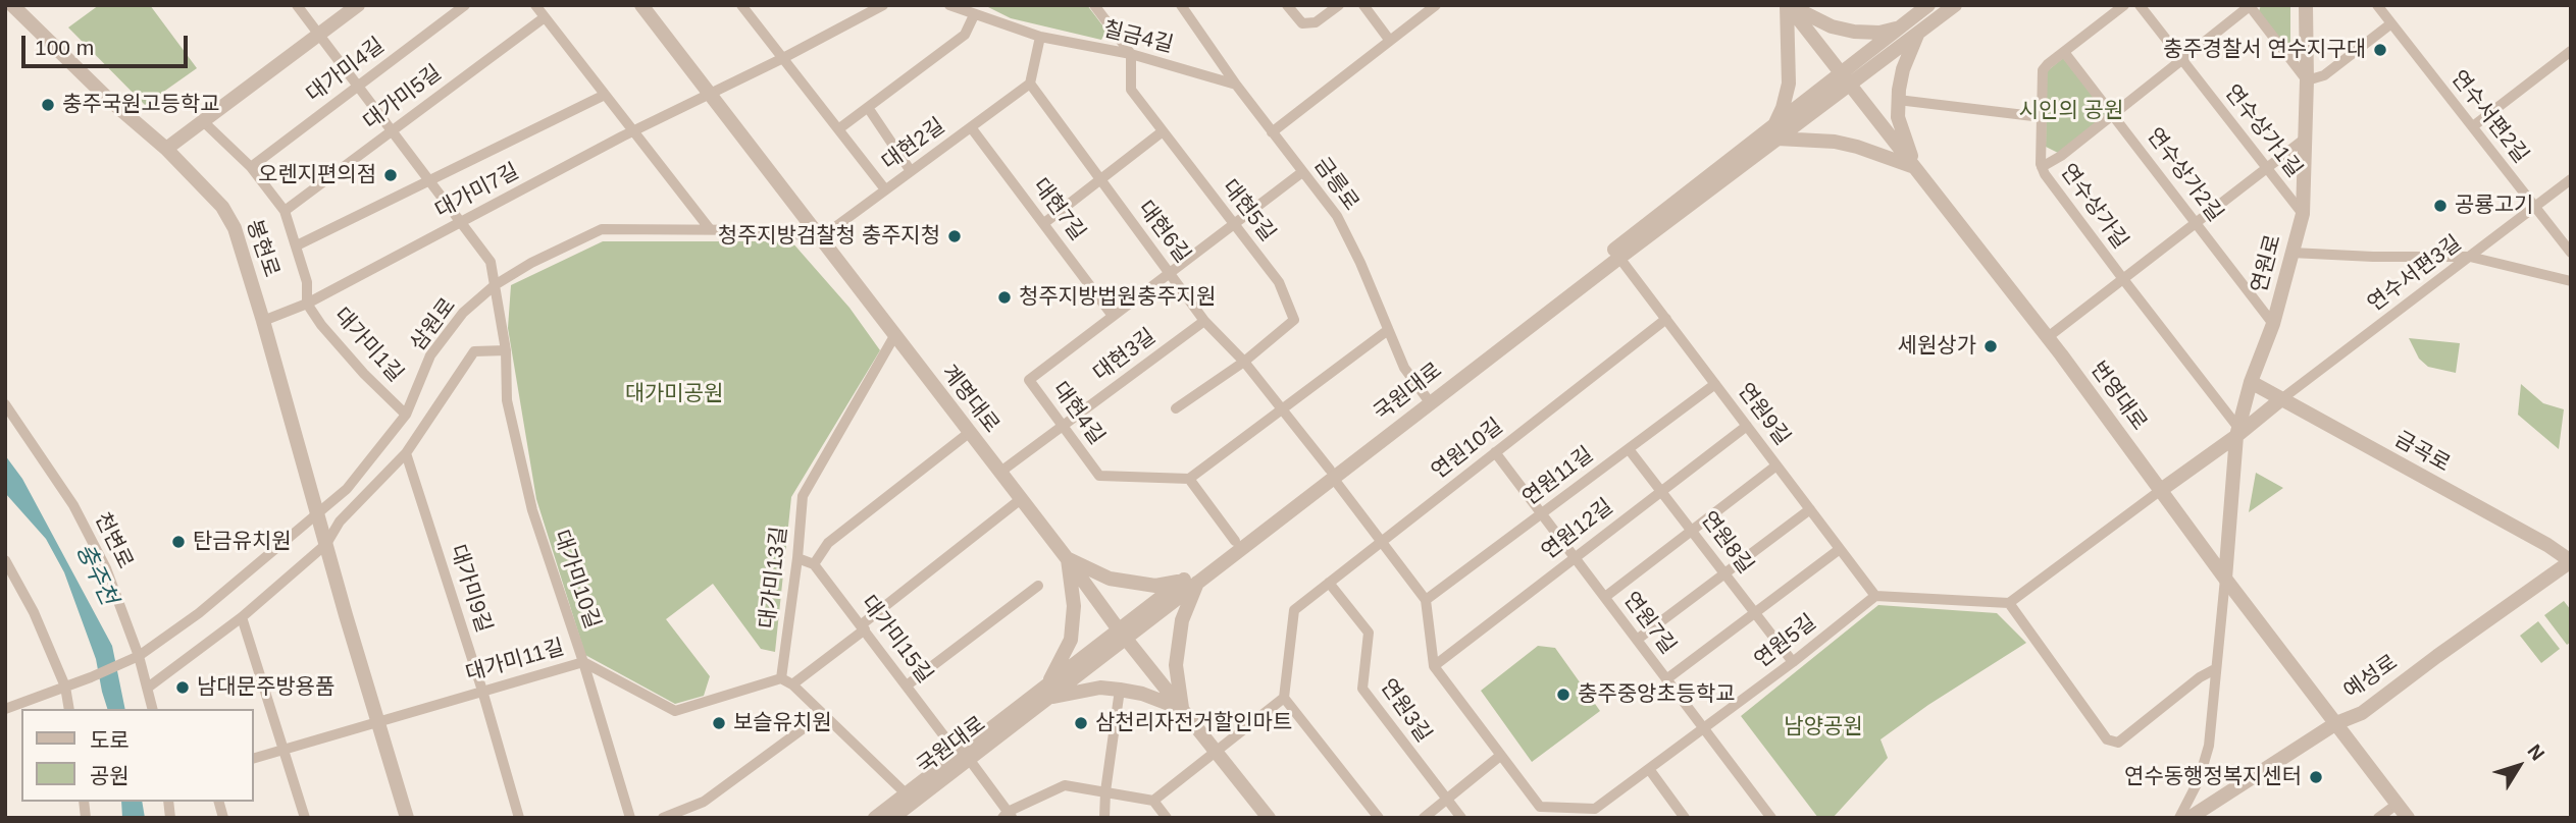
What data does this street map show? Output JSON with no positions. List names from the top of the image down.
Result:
{
  "streets": {
    "street": [
      "칠금4길",
      "대가미4길",
      "대가미5길",
      "연수서편2길",
      "연수상가1길",
      "대현2길",
      "연수상가2길",
      "금릉로",
      "대가미7길",
      "연수상가길",
      "대현7길",
      "대현5길",
      "대현6길",
      "봉현로",
      "연원로",
      "연수서편3길",
      "삼원로",
      "대가미1길",
      "대현3길",
      "국원대로",
      "번영대로",
      "계명대로",
      "대현4길",
      "연원9길",
      "연원10길",
      "금곡로",
      "연원11길",
      "연원12길",
      "천변로",
      "연원8길",
      "대가미13길",
      "대가미10길",
      "대가미9길",
      "연원7길",
      "대가미15길",
      "연원5길",
      "대가미11길",
      "예성로",
      "연원3길"
    ]
  },
  "crossings": [
    ["칠금4길", "금릉로"],
    ["칠금4길", "대현5길"],
    ["대가미4길", "대가미1길"],
    ["대가미4길", "대가미10길"],
    ["대가미5길", "대가미1길"],
    ["대가미5길", "대가미10길"],
    ["연수서편2길", "연수서편3길"],
    ["연수상가1길", "연원로"],
    ["대현2길", "대현7길"],
    ["대현2길", "대현6길"],
    ["대현2길", "삼원로"],
    ["대현2길", "계명대로"],
    ["연수상가2길", "연수상가길"],
    ["연수상가2길", "연원로"],
    ["금릉로", "국원대로"],
    ["금릉로", "대현4길"],
    ["대가미7길", "봉현로"],
    ["대가미7길", "대가미1길"],
    ["대가미7길", "계명대로"],
    ["대가미7길", "대가미10길"],
    ["연수상가길", "연원로"],
    ["대현7길", "대현4길"],
    ["대현5길", "대현6길"],
    ["대현5길", "대현4길"],
    ["대현6길", "대현3길"],
    ["대현6길", "국원대로"],
    ["대현6길", "대현4길"],
    ["봉현로", "삼원로"],
    ["봉현로", "대가미11길"],
    ["연원로", "번영대로"],
    ["연원로", "금곡로"],
    ["연수서편3길", "금곡로"],
    ["삼원로", "대가미1길"],
    ["삼원로", "계명대로"],
    ["삼원로", "천변로"],
    ["삼원로", "대가미10길"],
    ["대현3길", "계명대로"],
    ["대현3길", "대현4길"],
    ["국원대로", "번영대로"],
    ["국원대로", "계명대로"],
    ["국원대로", "연원9길"],
    ["국원대로", "대가미15길"],
    ["번영대로", "예성로"],
    ["계명대로", "대가미13길"],
    ["연원9길", "연원10길"],
    ["연원9길", "연원11길"],
    ["연원9길", "연원12길"],
    ["연원9길", "연원5길"],
    ["연원10길", "연원7길"],
    ["연원10길", "연원3길"],
    ["금곡로", "예성로"],
    ["연원11길", "연원8길"],
    ["연원11길", "연원7길"],
    ["연원11길", "연원5길"],
    ["연원12길", "연원8길"],
    ["연원12길", "연원7길"],
    ["연원12길", "연원5길"],
    ["연원8길", "연원5길"],
    ["대가미13길", "대가미11길"],
    ["대가미10길", "대가미11길"],
    ["대가미9길", "대가미11길"],
    ["연원7길", "연원5길"]
  ],
  "water": ["충주천"],
  "parks": ["시인의 공원", "대가미공원", "남양공원"],
  "places": [
    "충주경찰서 연수지구대",
    "충주국원고등학교",
    "오렌지편의점",
    "공룡고기",
    "청주지방검찰청 충주지청",
    "청주지방법원충주지원",
    "세원상가",
    "탄금유치원",
    "남대문주방용품",
    "충주중앙초등학교",
    "보슬유치원",
    "삼천리자전거할인마트",
    "연수동행정복지센터"
  ],
  "legend": ["도로", "공원"],
  "scale_bar": "100 m",
  "north": "top right"
}
